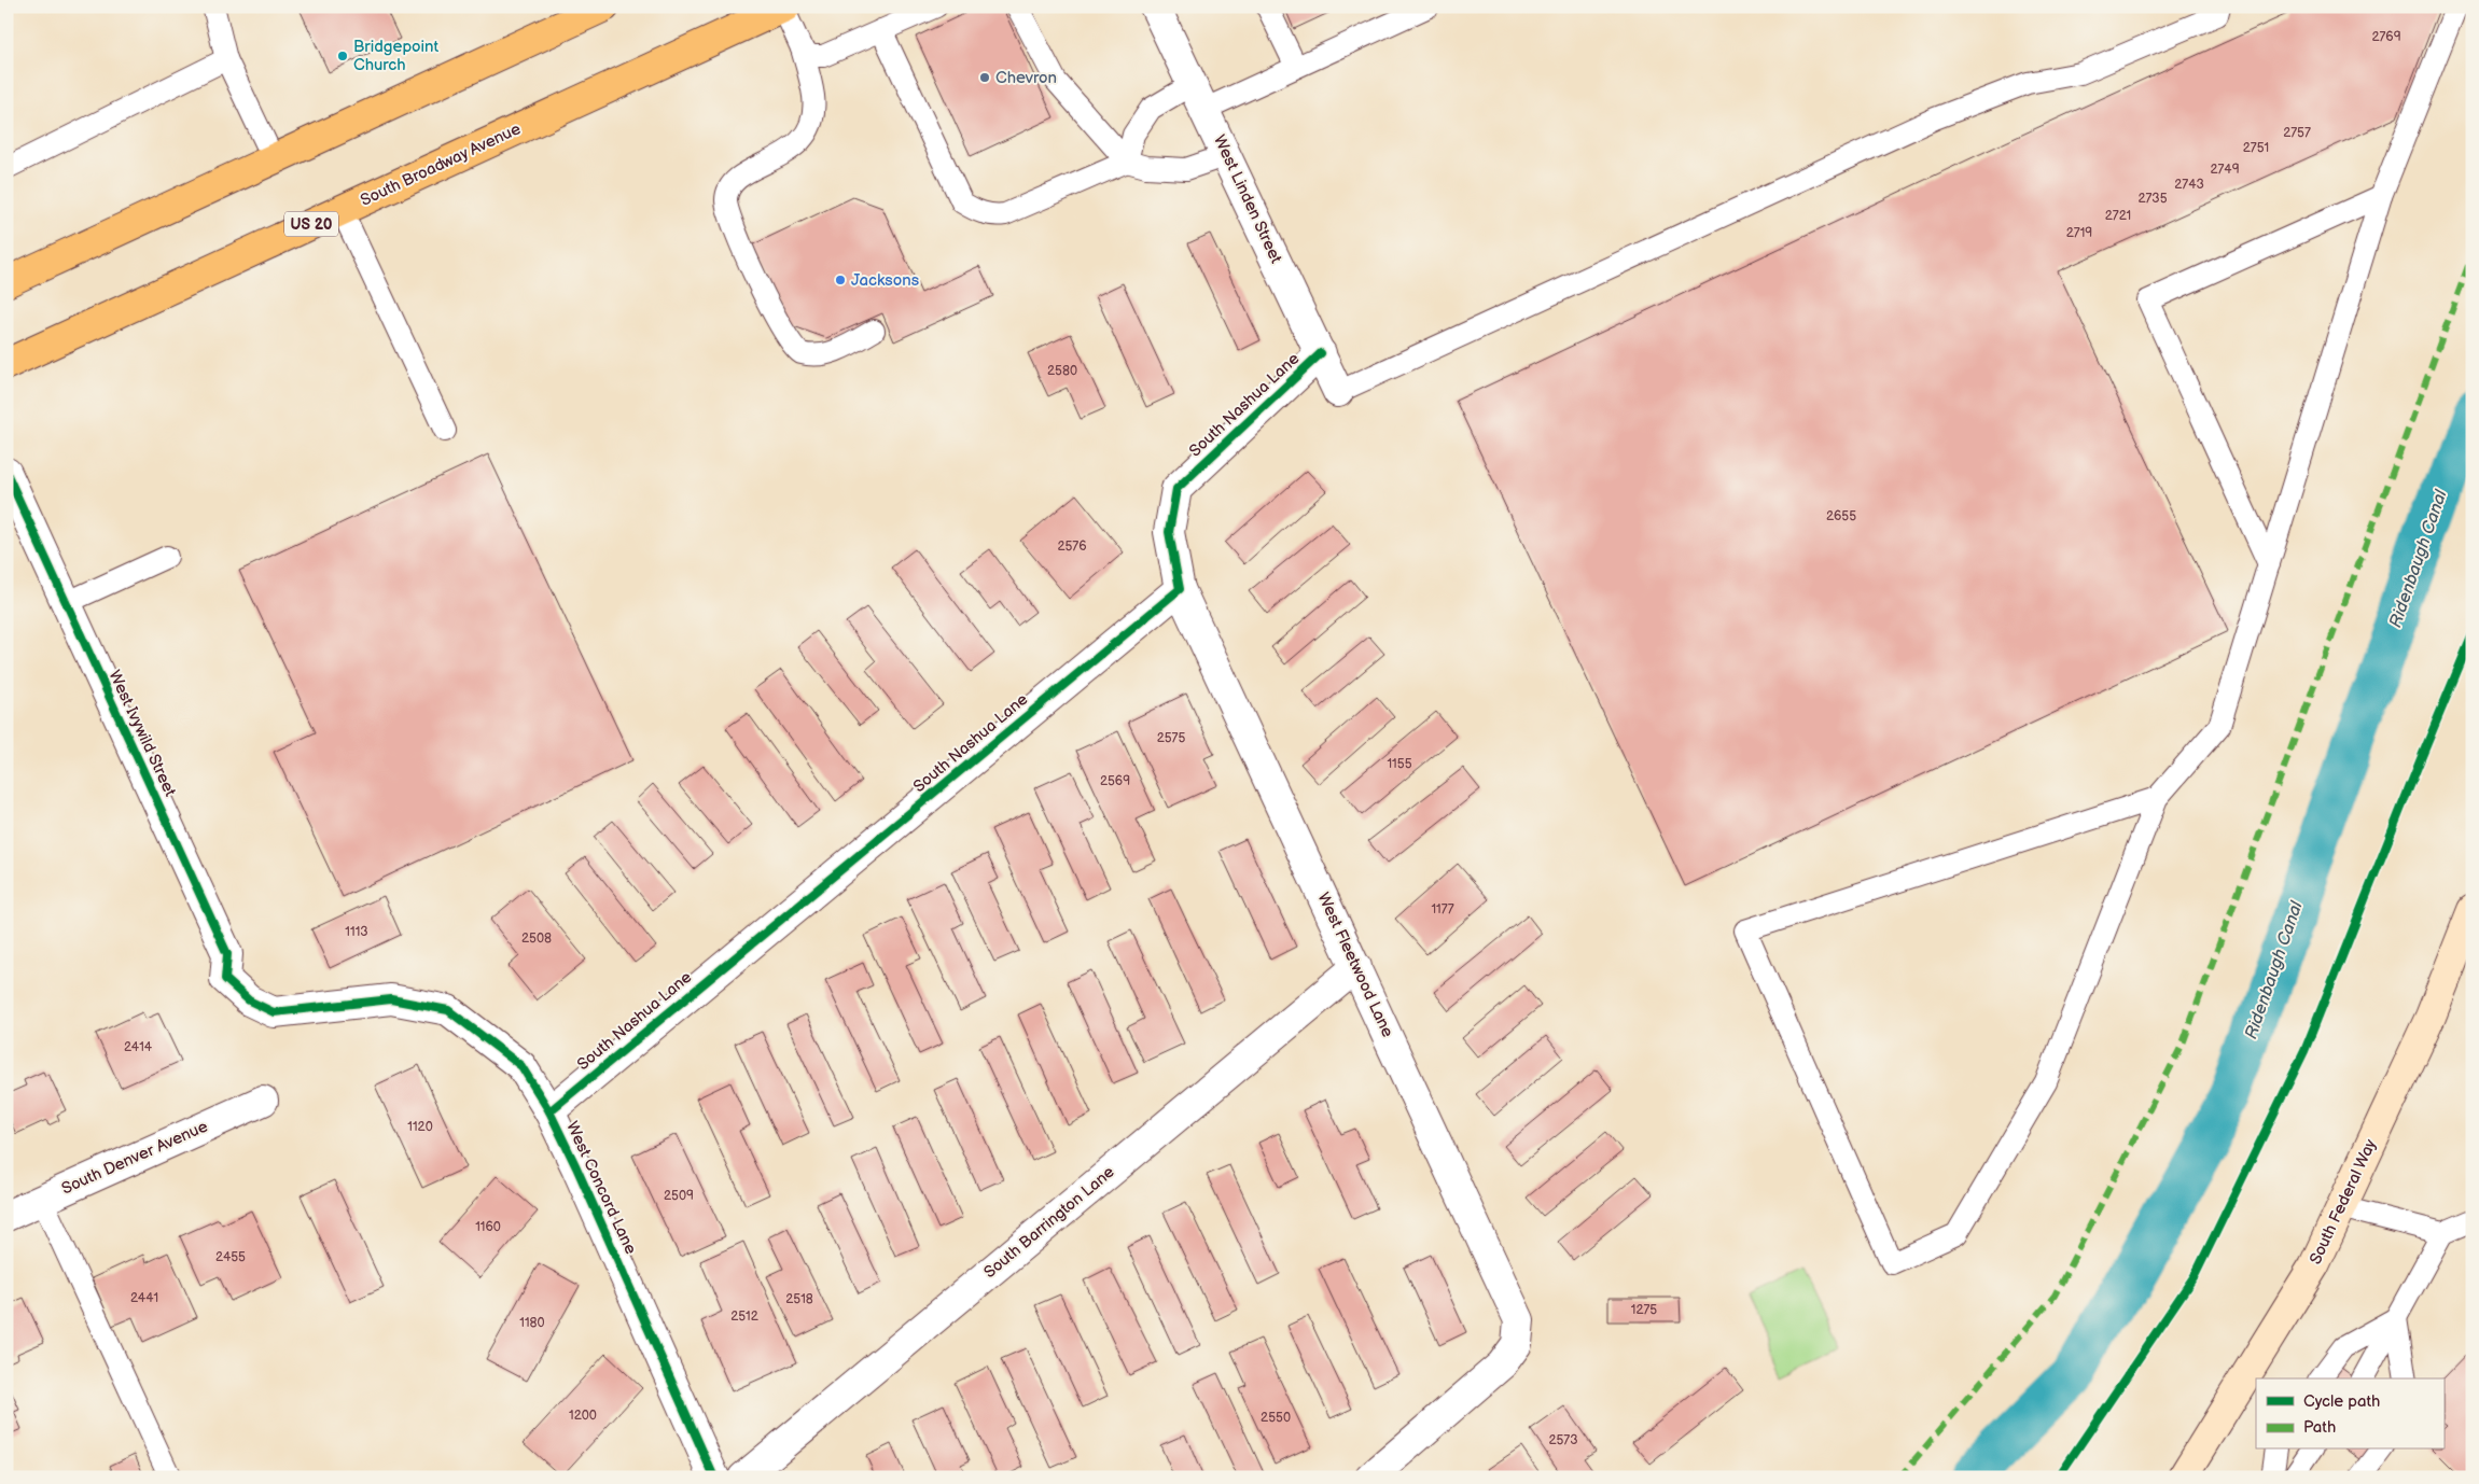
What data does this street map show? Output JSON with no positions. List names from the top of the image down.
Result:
{
  "streets": {
    "main road": ["South Broadway Avenue", "US 20", "South Federal Way"],
    "street": [
      "West Linden Street",
      "South Nashua Lane",
      "West Ivywild Street",
      "West Fleetwood Lane",
      "South Denver Avenue",
      "West Concord Lane",
      "South Barrington Lane"
    ]
  },
  "crossings": [
    ["West Linden Street", "South Nashua Lane"],
    ["South Nashua Lane", "West Fleetwood Lane"],
    ["South Nashua Lane", "West Concord Lane"],
    ["West Ivywild Street", "West Concord Lane"],
    ["West Fleetwood Lane", "South Barrington Lane"]
  ],
  "water": ["Ridenbaugh Canal"],
  "places": ["Bridgepoint Church", "Chevron", "Jacksons"],
  "house_numbers": [
    "2769",
    "2757",
    "2751",
    "2749",
    "2743",
    "2735",
    "2721",
    "2719",
    "2580",
    "2655",
    "2576",
    "2575",
    "1155",
    "2569",
    "1177",
    "1113",
    "2508",
    "2414",
    "1120",
    "2509",
    "1160",
    "2455",
    "2441",
    "2518",
    "1275",
    "2512",
    "1180",
    "1200",
    "2550",
    "2573"
  ],
  "legend": ["Cycle path", "Path"]
}
